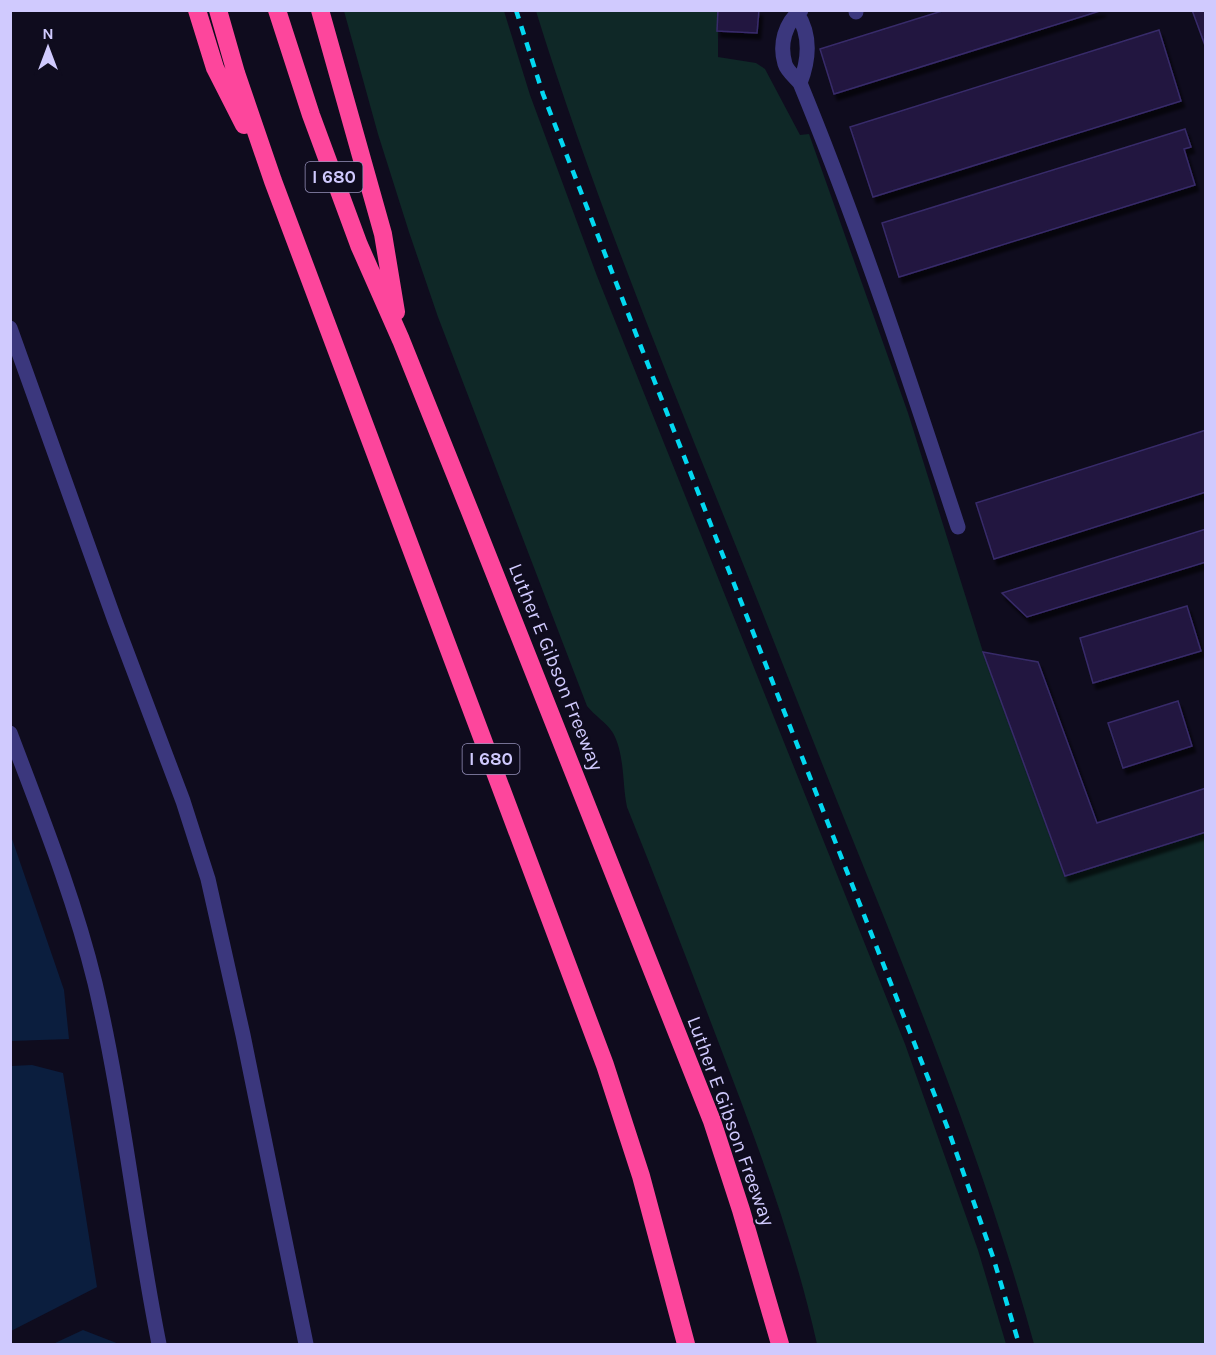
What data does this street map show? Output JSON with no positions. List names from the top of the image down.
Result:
{
  "streets": {
    "highway": ["I 680", "Luther E Gibson Freeway"]
  },
  "north": "top"
}
